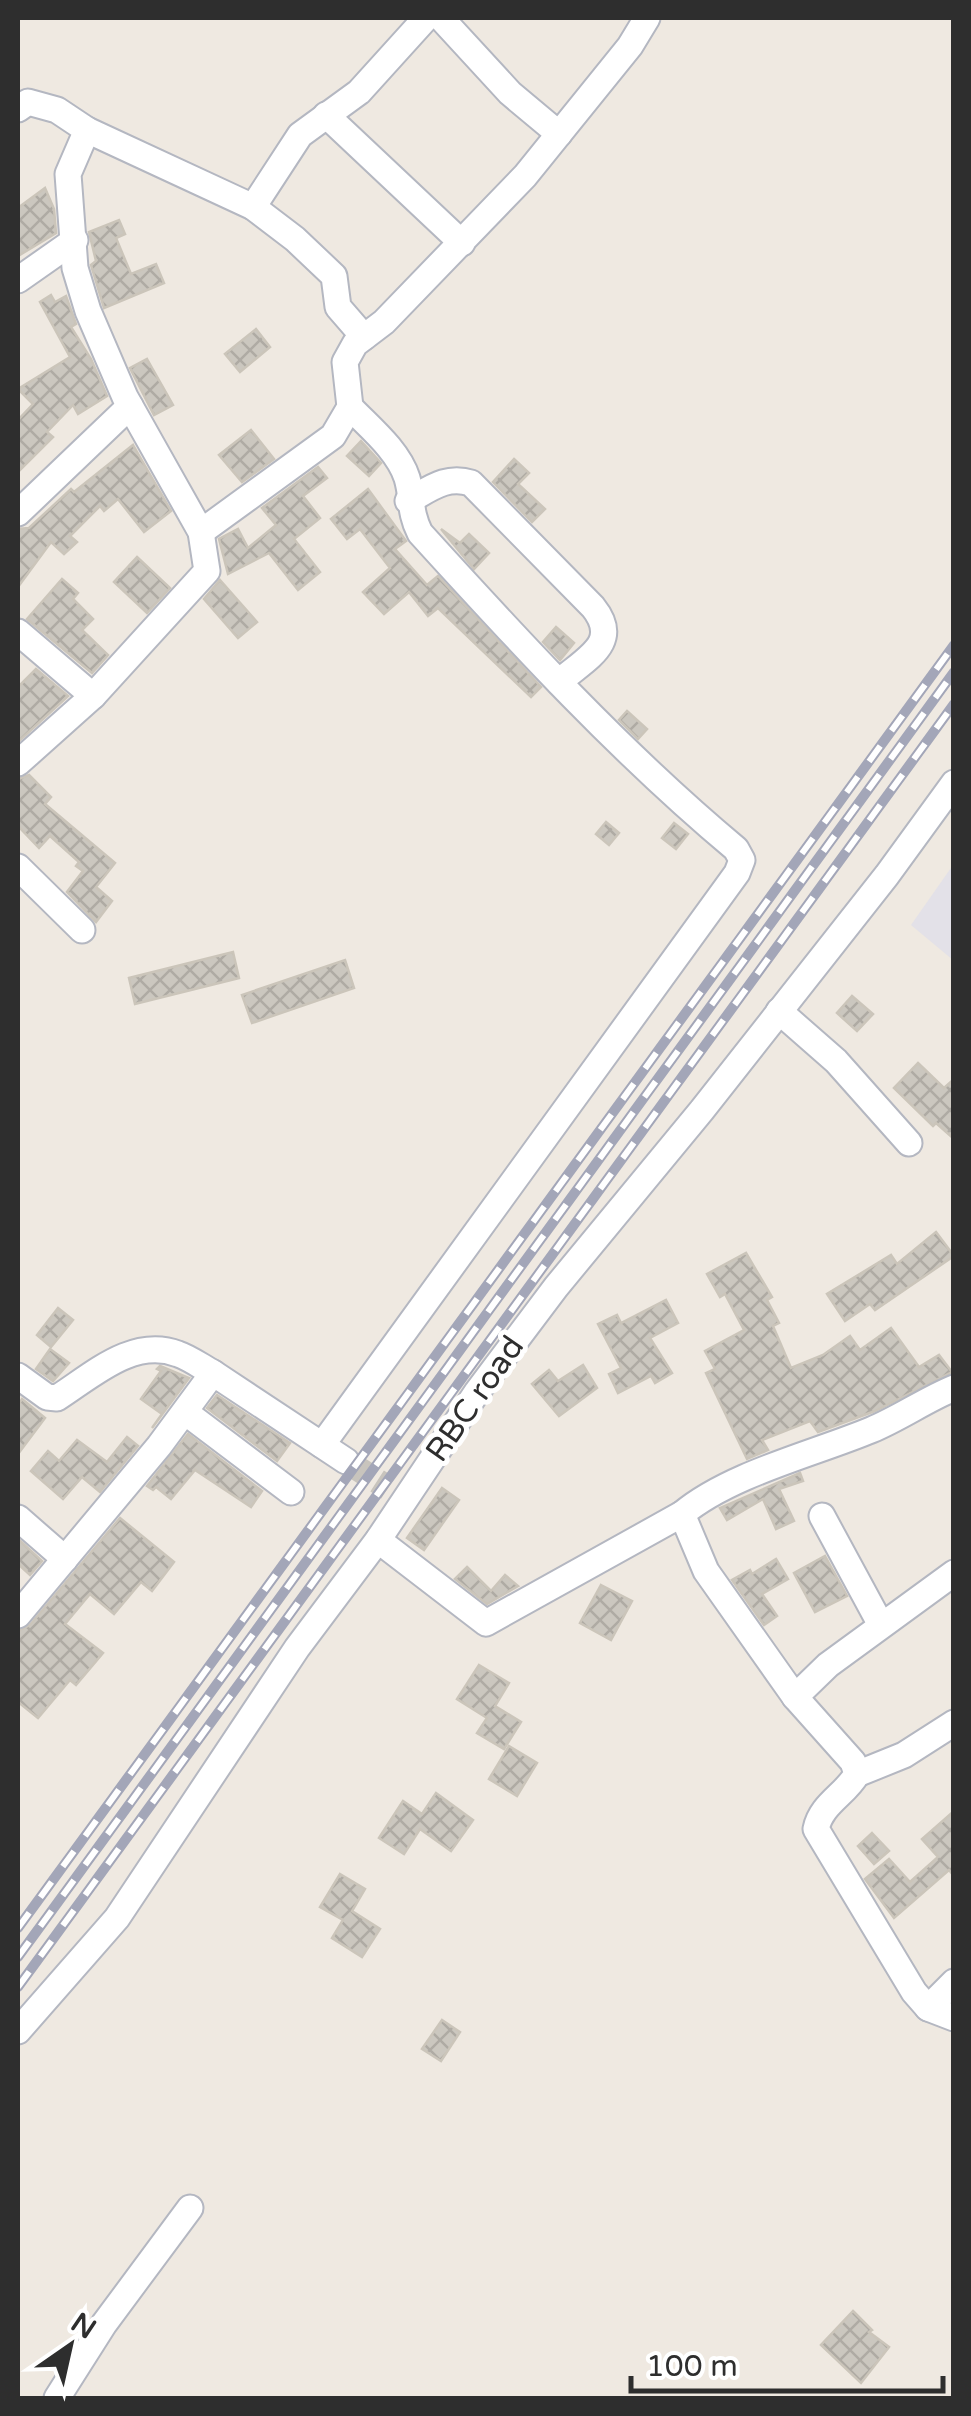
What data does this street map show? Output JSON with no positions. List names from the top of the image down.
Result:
{
  "streets": {
    "street": ["RBC road"]
  },
  "scale_bar": "100 m",
  "north": "top right"
}
